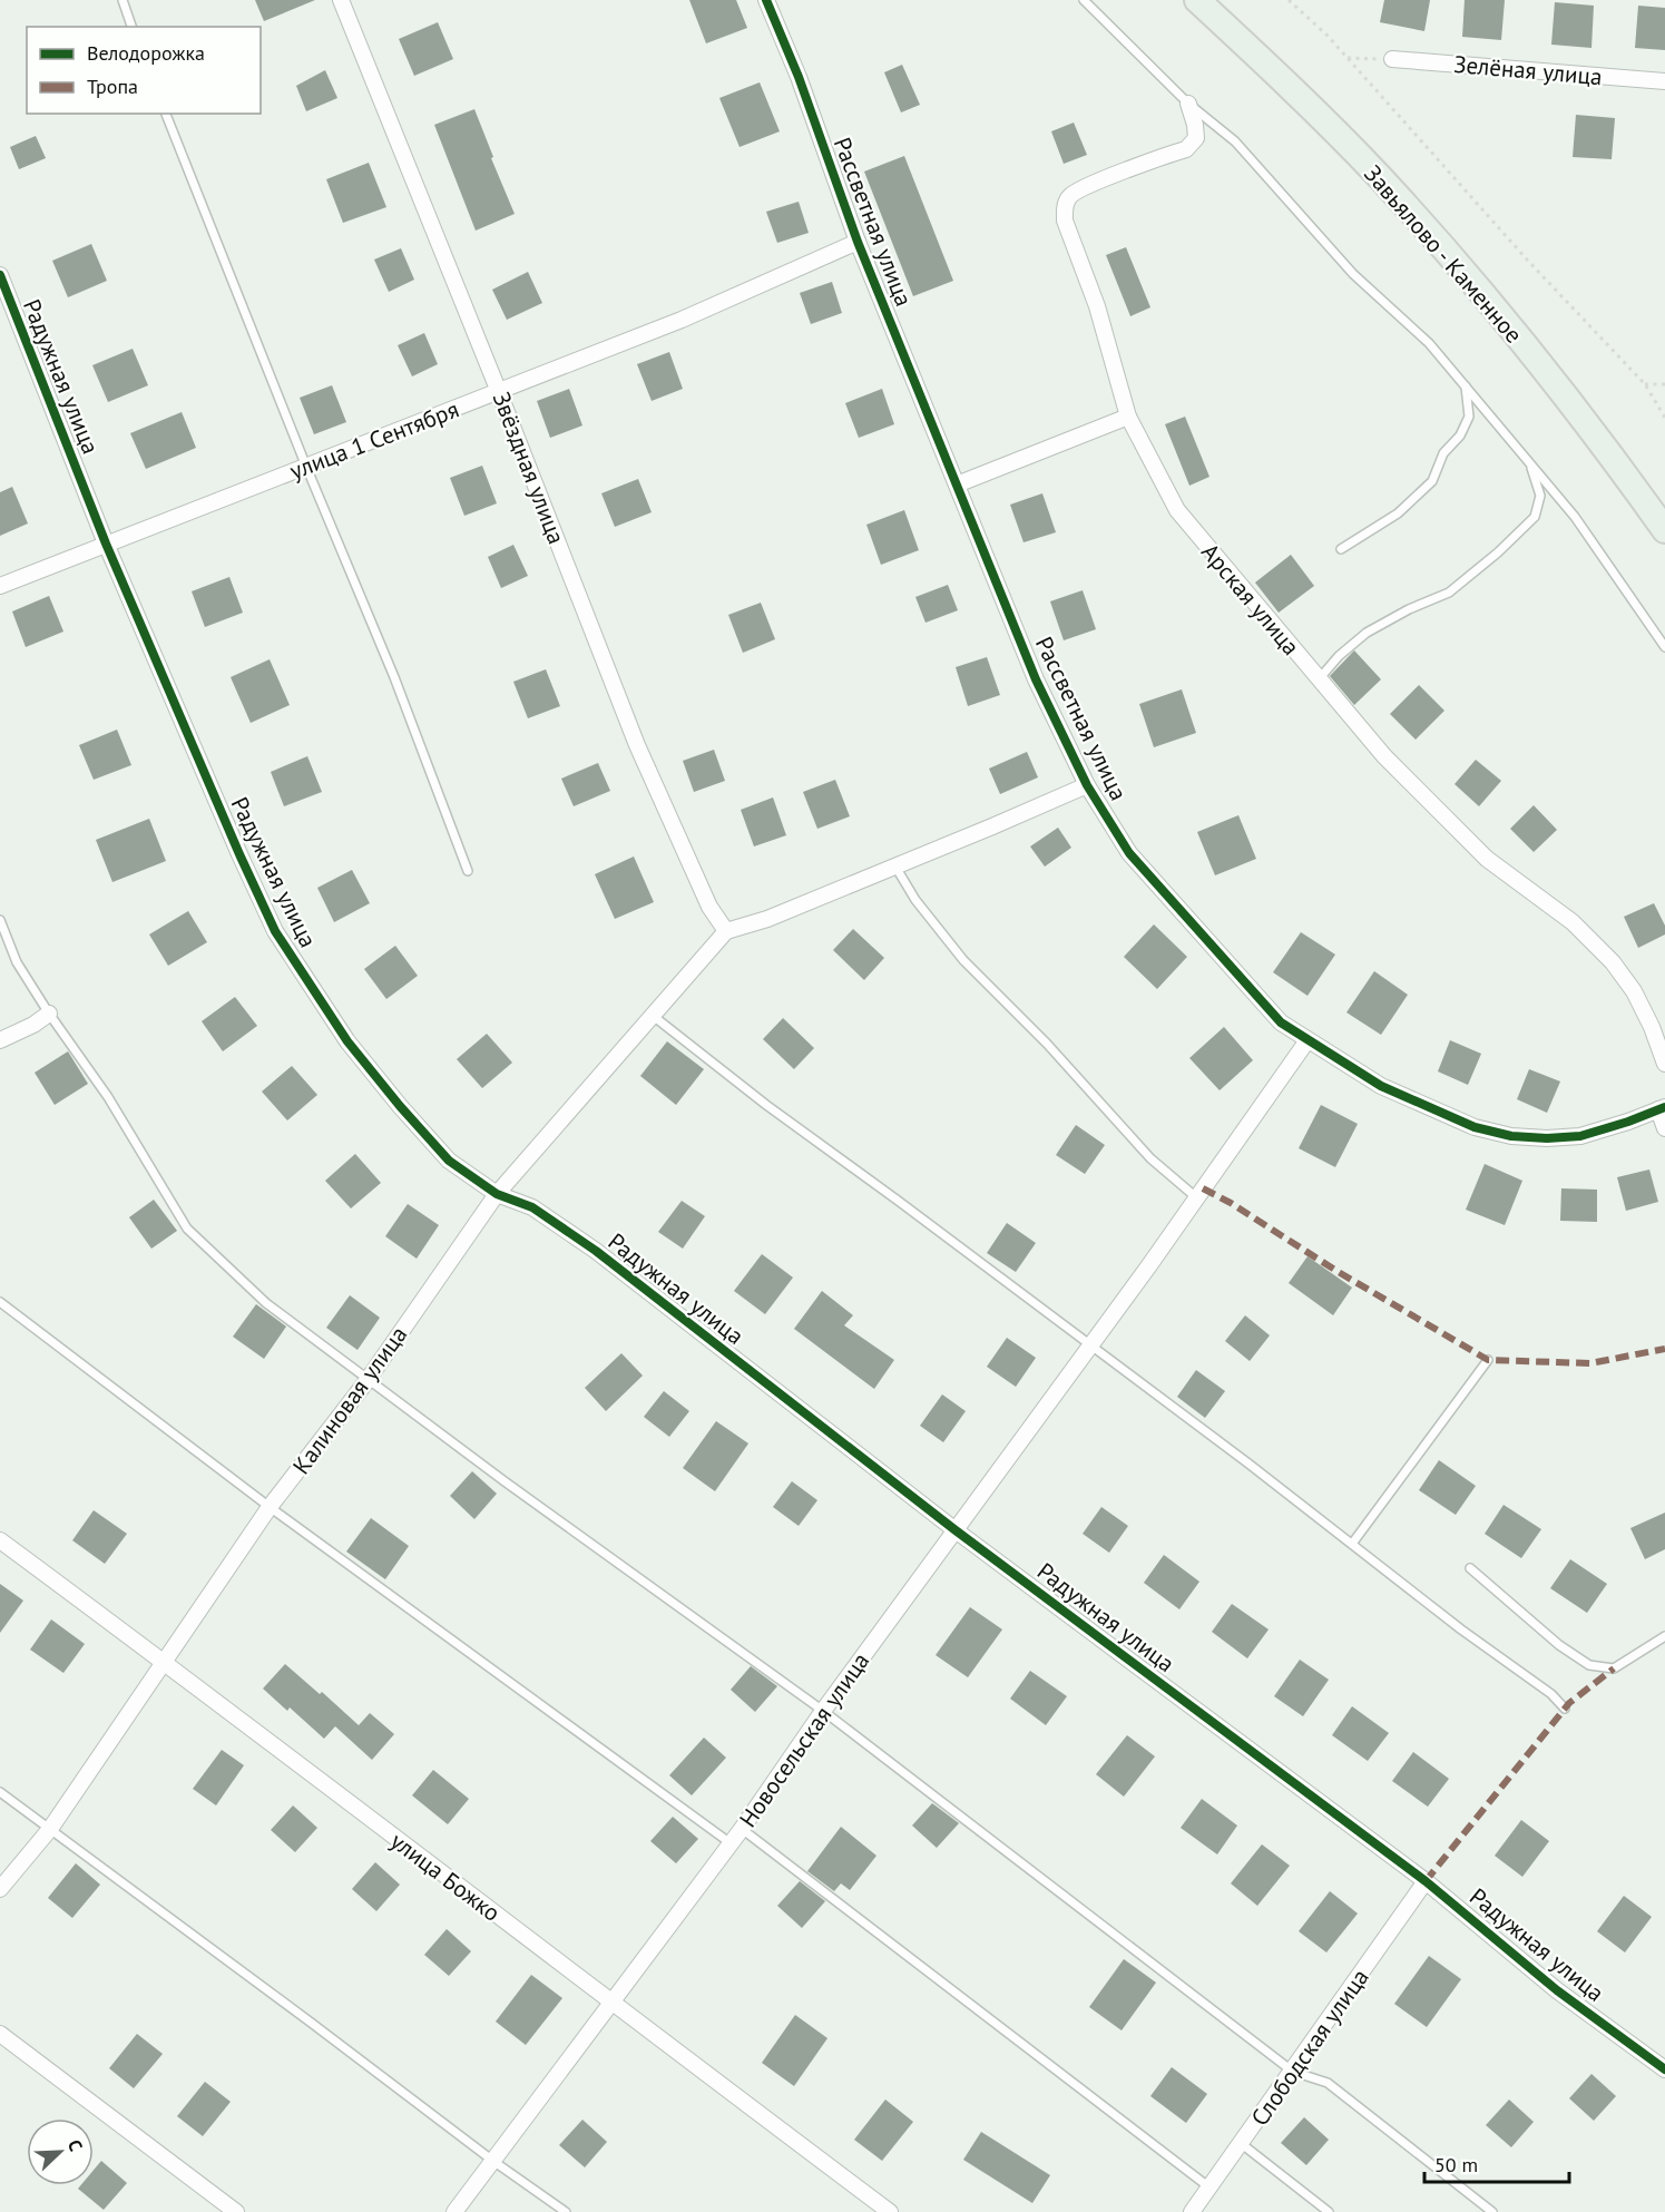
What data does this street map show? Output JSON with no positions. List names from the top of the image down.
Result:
{
  "streets": {
    "main road": ["Завьялово - Каменное"],
    "street": [
      "Зелёная улица",
      "Рассветная улица",
      "Радужная улица",
      "улица 1 Сентября",
      "Звёздная улица",
      "Арская улица",
      "Калиновая улица",
      "Новосельская улица",
      "улица Божко",
      "Слободская улица"
    ]
  },
  "crossings": [
    ["Рассветная улица", "улица 1 Сентября"],
    ["Рассветная улица", "Новосельская улица"],
    ["Радужная улица", "улица 1 Сентября"],
    ["Радужная улица", "Калиновая улица"],
    ["Радужная улица", "Новосельская улица"],
    ["Радужная улица", "Слободская улица"],
    ["улица 1 Сентября", "Звёздная улица"],
    ["Звёздная улица", "Калиновая улица"],
    ["Калиновая улица", "улица Божко"],
    ["Новосельская улица", "улица Божко"]
  ],
  "legend": ["Велодорожка", "Тропа"],
  "scale_bar": "50 m",
  "north": "top right"
}
